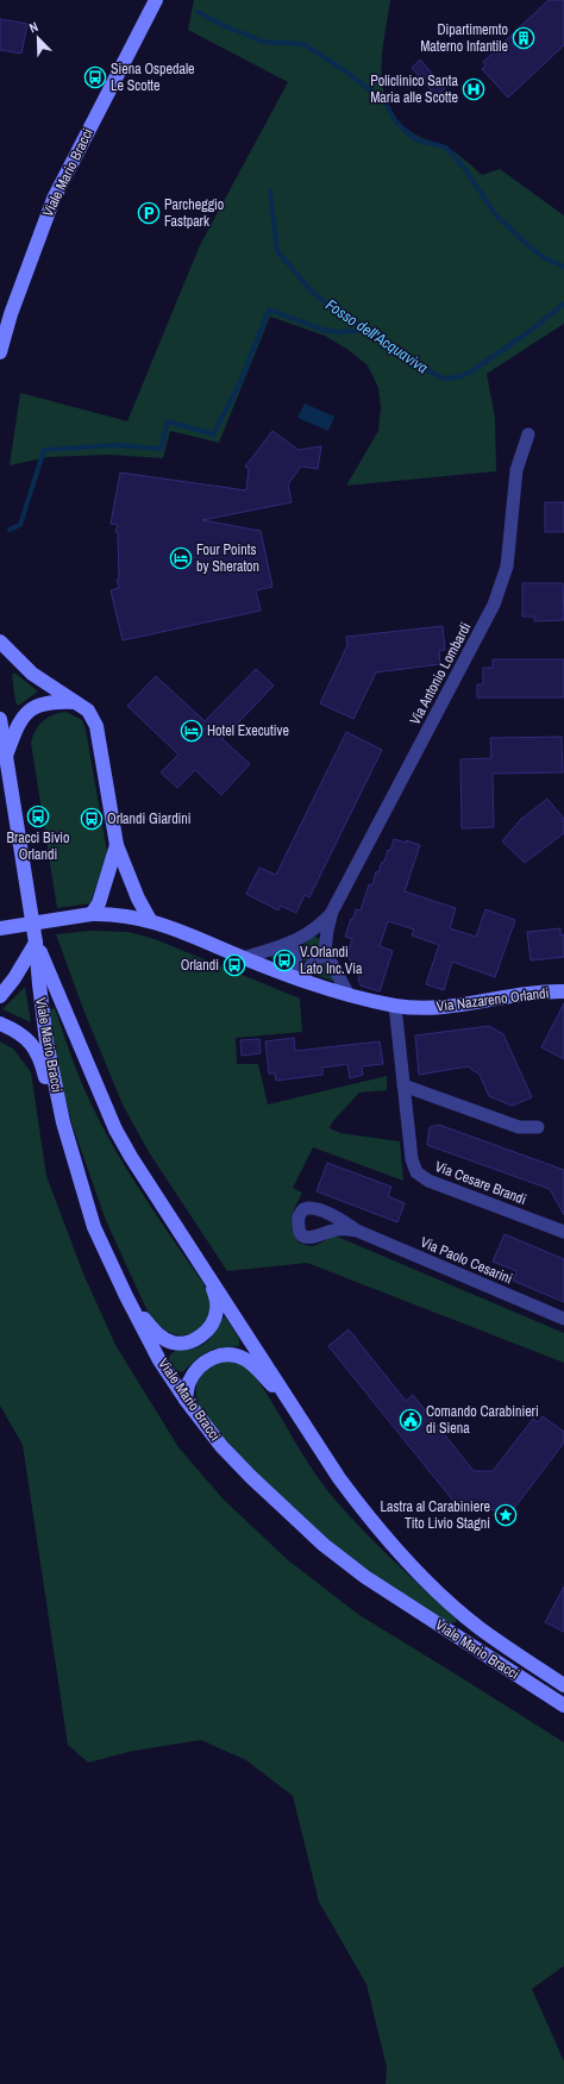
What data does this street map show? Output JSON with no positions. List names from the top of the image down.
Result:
{
  "streets": {
    "main road": ["Viale Mario Bracci", "Via Nazareno Orlandi"],
    "street": ["Via Antonio Lombardi", "Via Cesare Brandi", "Via Paolo Cesarini"]
  },
  "crossings": [
    ["Via Antonio Lombardi", "Via Nazareno Orlandi"],
    ["Via Nazareno Orlandi", "Via Cesare Brandi"]
  ],
  "water": ["Fosso dell'Acquaviva"],
  "places": {
    "building": ["Dipartimemto Materno Infantile"],
    "bus stop": [
      "Siena Ospedale Le Scotte",
      "Bracci Bivio Orlandi",
      "Orlandi Giardini",
      "V.Orlandi Lato Inc.Via",
      "Orlandi"
    ],
    "hospital": ["Policlinico Santa Maria alle Scotte"],
    "parking": ["Parcheggio Fastpark"],
    "hotel": ["Four Points by Sheraton", "Hotel Executive"],
    "public building": ["Comando Carabinieri di Siena"],
    "place": ["Lastra al Carabiniere Tito Livio Stagni"]
  },
  "north": "top left"
}
